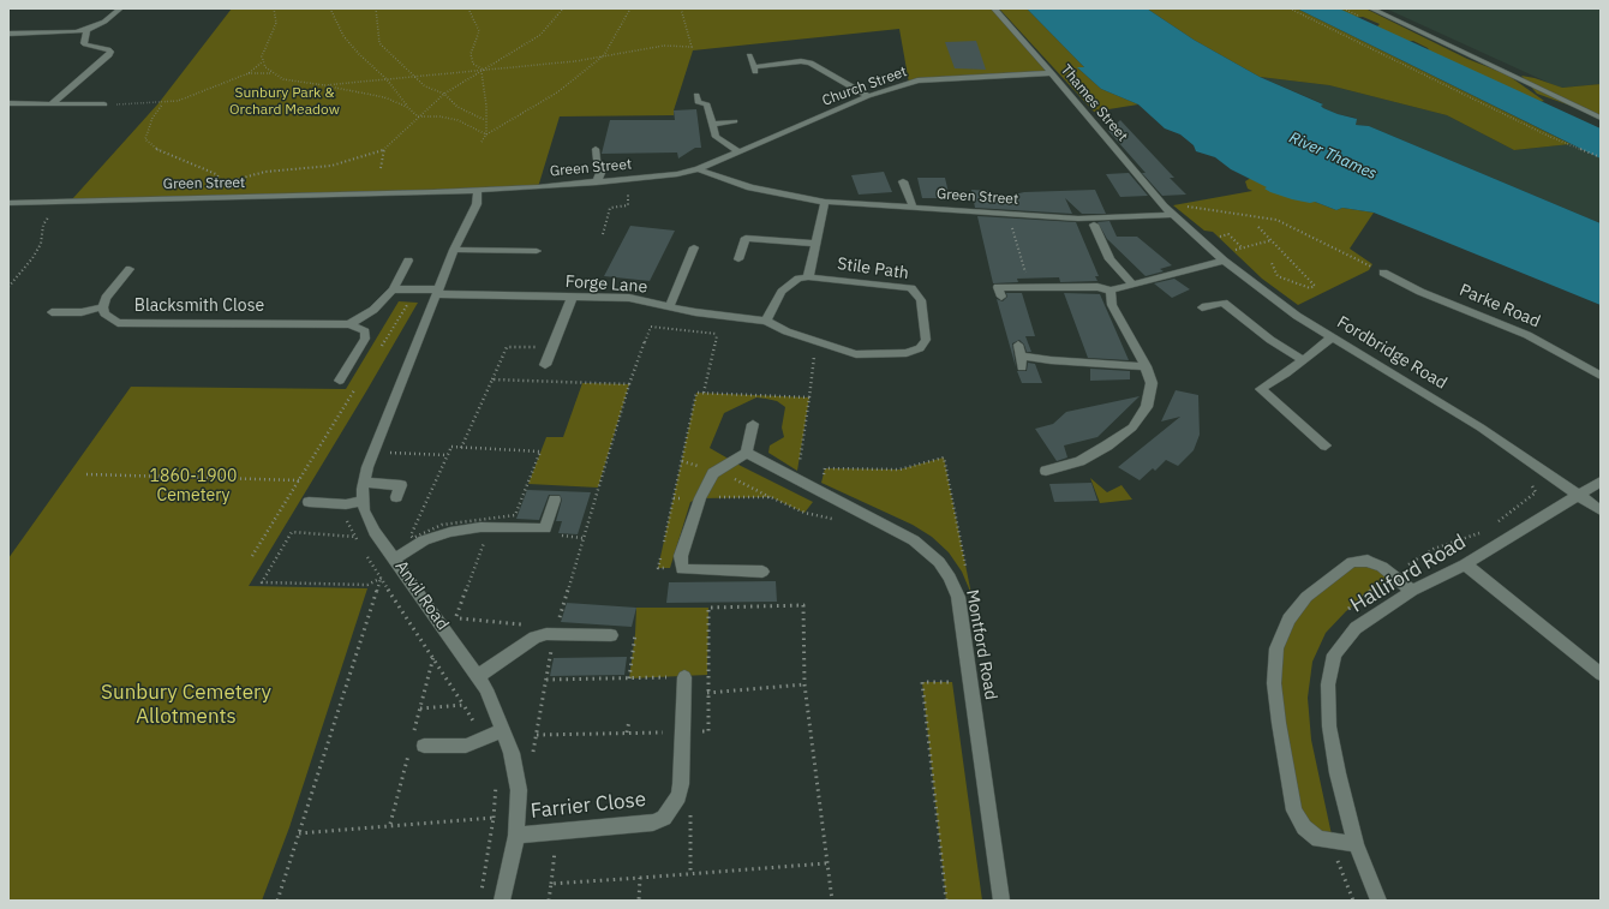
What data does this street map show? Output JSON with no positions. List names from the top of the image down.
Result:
{
  "streets": {
    "street": [
      "Church Street",
      "Thames Street",
      "Green Street",
      "Stile Path",
      "Forge Lane",
      "Blacksmith Close",
      "Parke Road",
      "Fordbridge Road",
      "Halliford Road",
      "Anvil Road",
      "Montford Road",
      "Farrier Close"
    ]
  },
  "crossings": [
    ["Church Street", "Thames Street"],
    ["Church Street", "Green Street"],
    ["Thames Street", "Green Street"],
    ["Thames Street", "Fordbridge Road"],
    ["Green Street", "Stile Path"],
    ["Green Street", "Fordbridge Road"],
    ["Stile Path", "Forge Lane"],
    ["Forge Lane", "Anvil Road"],
    ["Fordbridge Road", "Halliford Road"],
    ["Anvil Road", "Farrier Close"]
  ],
  "water": ["River Thames"],
  "parks": ["Sunbury Park & Orchard Meadow", "1860-1900 Cemetery", "Sunbury Cemetery Allotments"]
}
